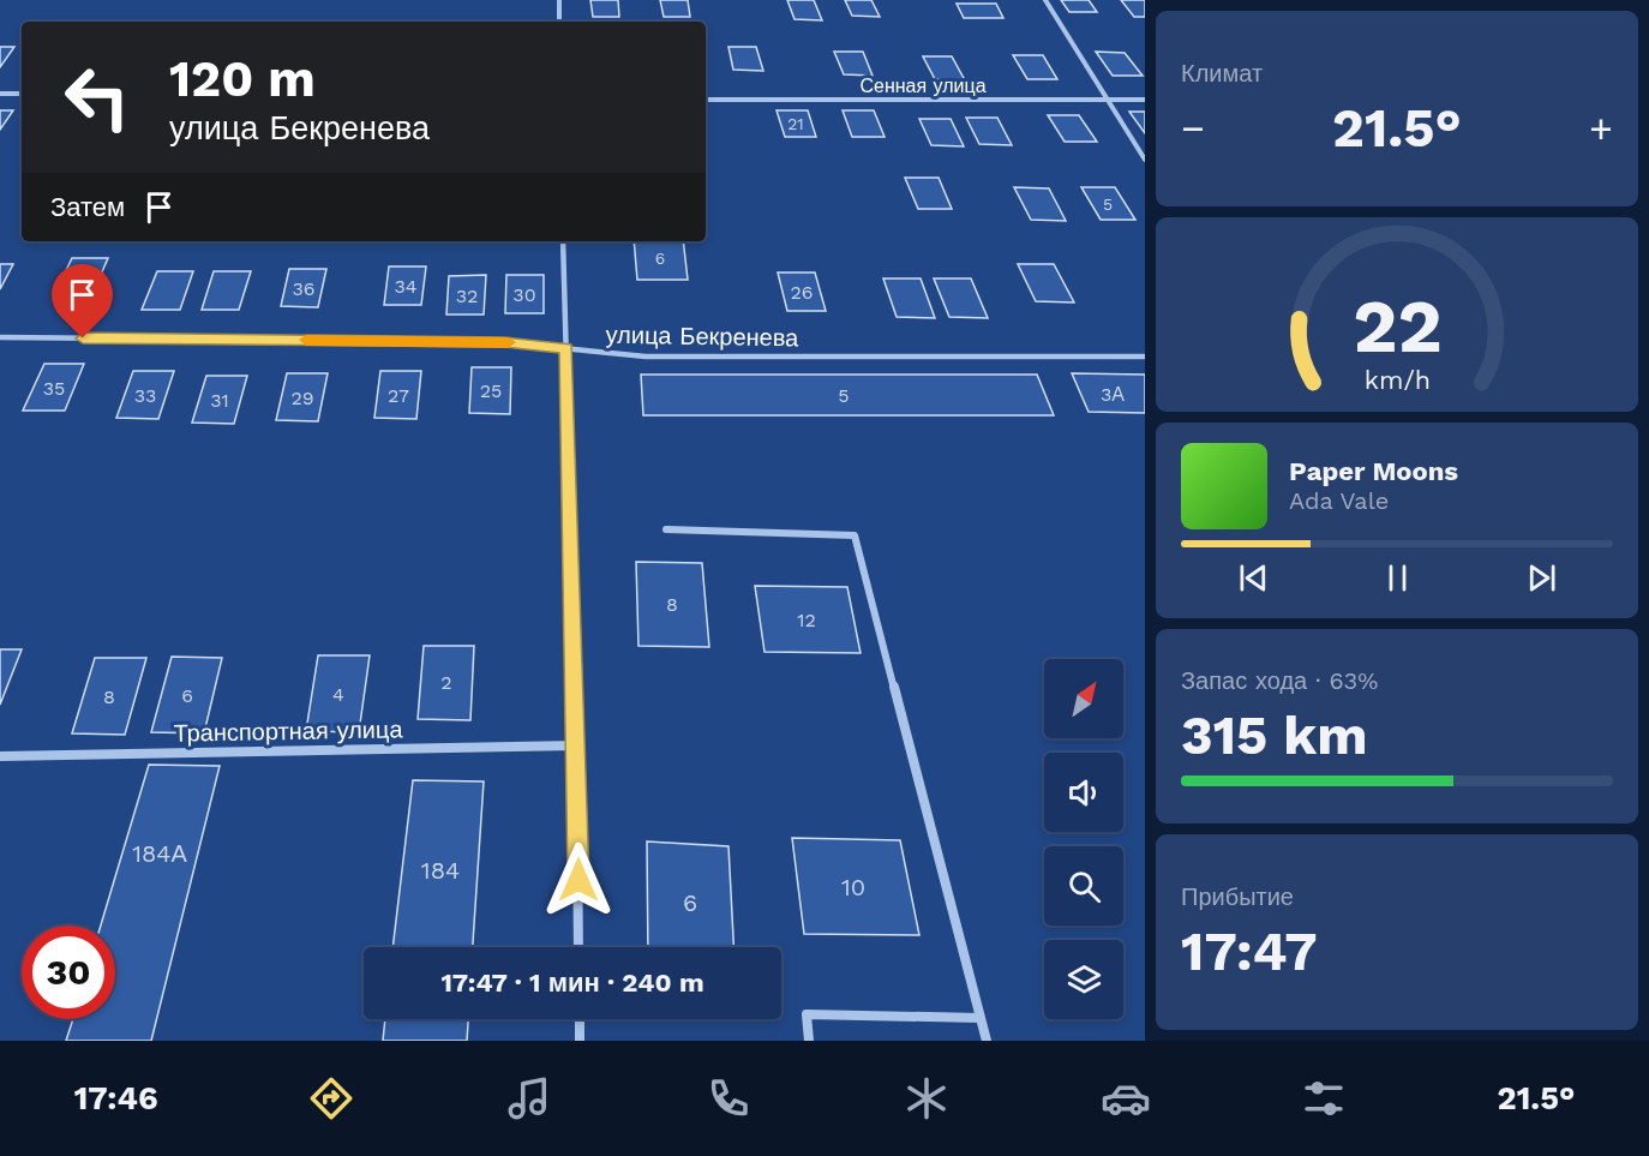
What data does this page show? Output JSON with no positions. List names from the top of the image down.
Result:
{
  "streets": {
    "street": ["Сенная улица", "улица Бекренева", "Транспортная улица"]
  },
  "house_numbers": [
    "21",
    "5",
    "6",
    "34",
    "36",
    "26",
    "30",
    "32",
    "35",
    "25",
    "3А",
    "33",
    "27",
    "5",
    "29",
    "31",
    "8",
    "12",
    "2",
    "4",
    "6",
    "8",
    "184А",
    "184",
    "10",
    "6"
  ],
  "north": "top right",
  "page": {
    "tile": [
      "Климат",
      ["Запас хода · 63%", "315 km"],
      ["Прибытие", "17:47"]
    ],
    "turn": ["120 m", "улица Бекренева"],
    "heat": ["−", "21.5°", "+"],
    "then": "Затем",
    "song": ["Paper Moons", "Ada Vale"],
    "limit": "30",
    "trip": "17:47 · 1 мин · 240 m",
    "tabs": ["17:46", "21.5°"],
    "gauge": ["22", "km/h"]
  }
}
